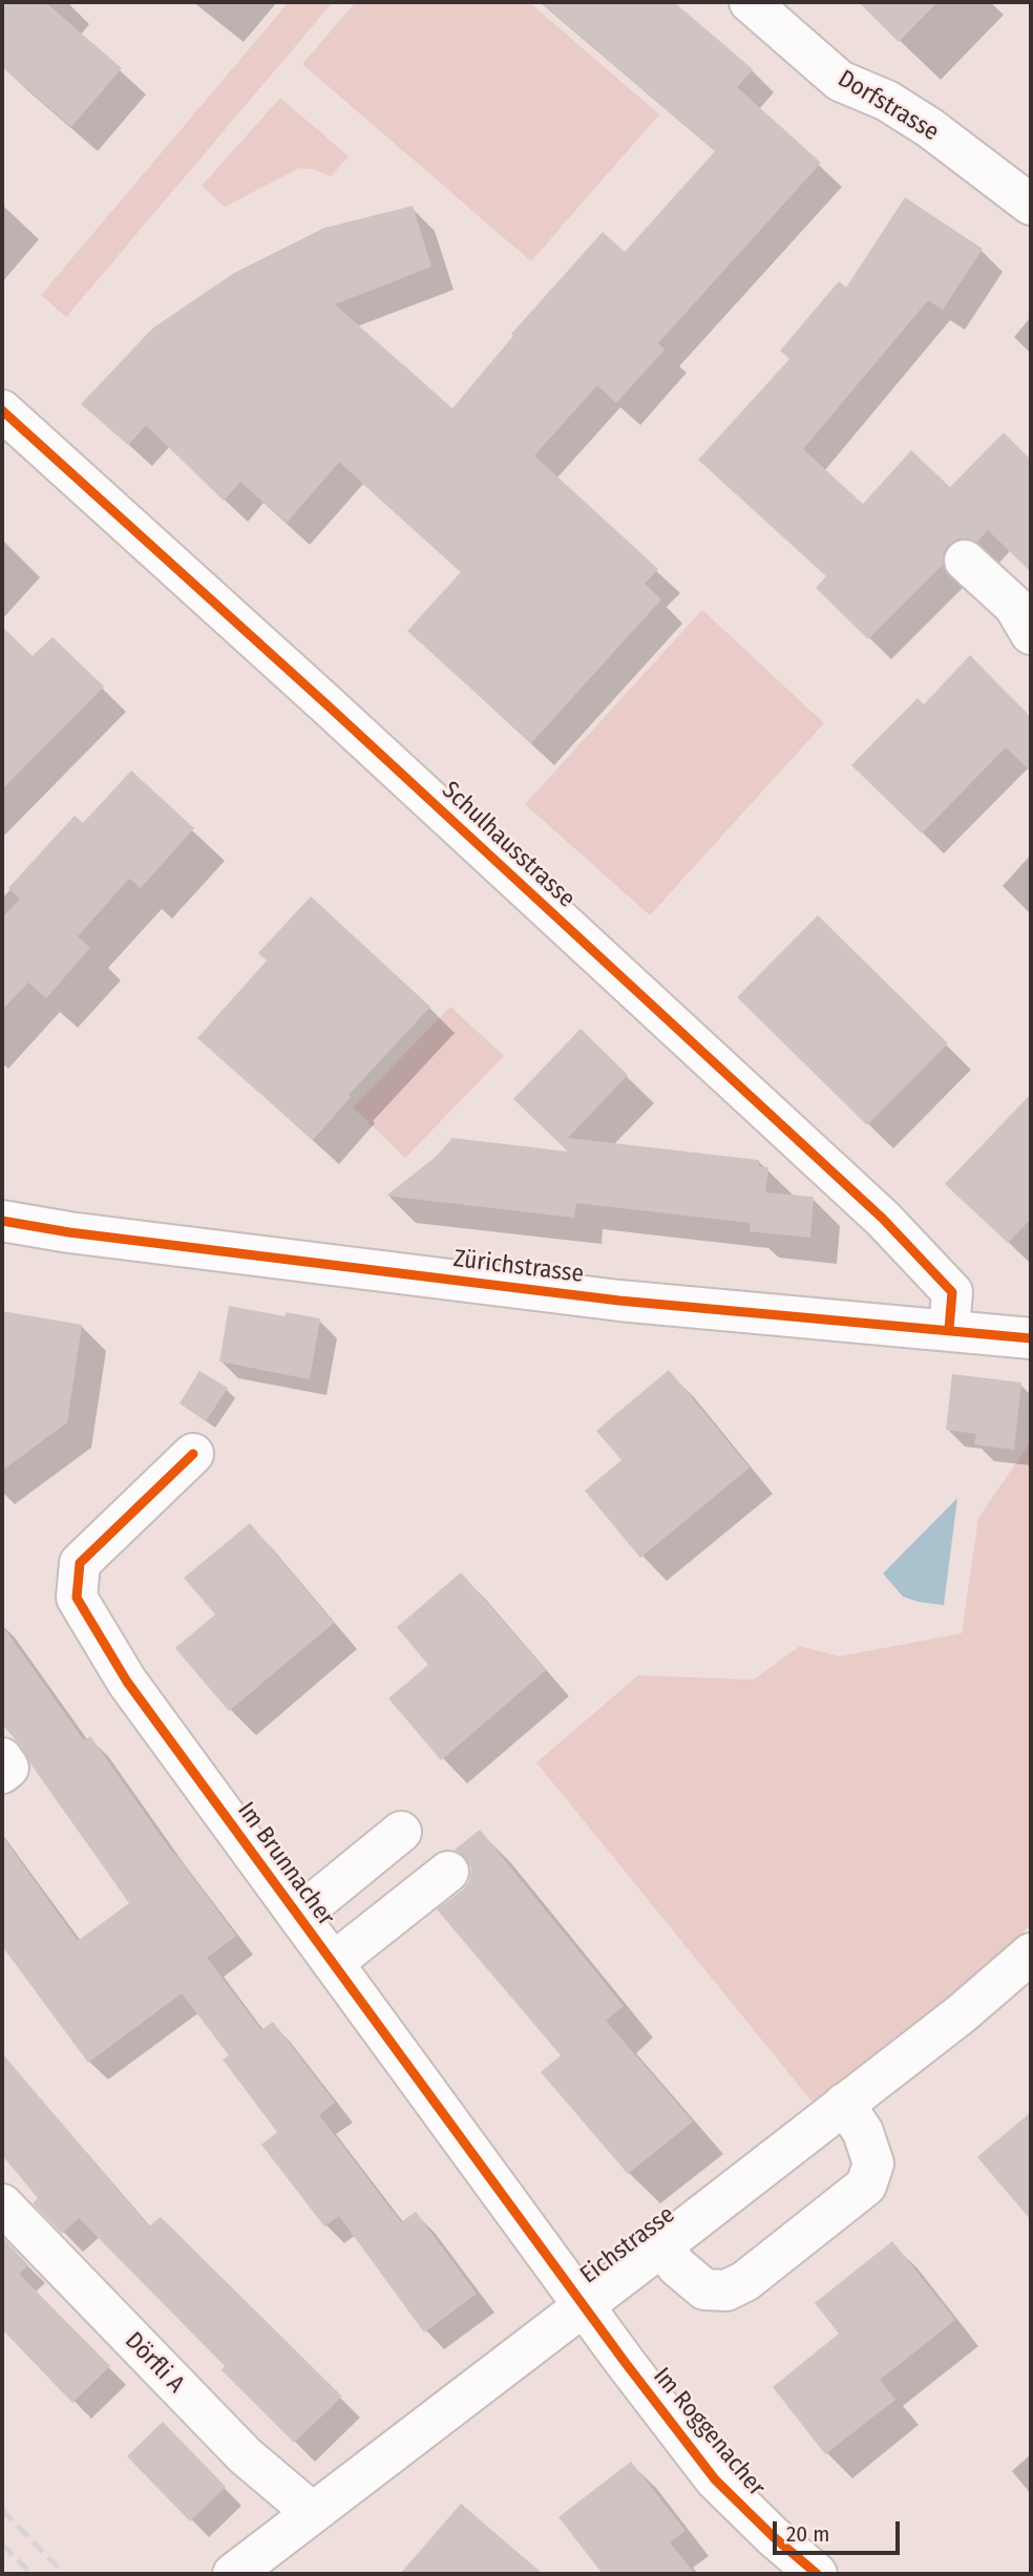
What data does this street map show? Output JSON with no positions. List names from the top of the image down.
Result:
{
  "streets": {
    "street": [
      "Dorfstrasse",
      "Schulhausstrasse",
      "Zürichstrasse",
      "Im Brunnacher",
      "Eichstrasse",
      "Dörfli A",
      "Im Roggenacher"
    ]
  },
  "crossings": [
    ["Schulhausstrasse", "Zürichstrasse"],
    ["Im Brunnacher", "Eichstrasse"],
    ["Im Brunnacher", "Im Roggenacher"],
    ["Eichstrasse", "Dörfli A"],
    ["Eichstrasse", "Im Roggenacher"]
  ],
  "scale_bar": "20 m"
}
